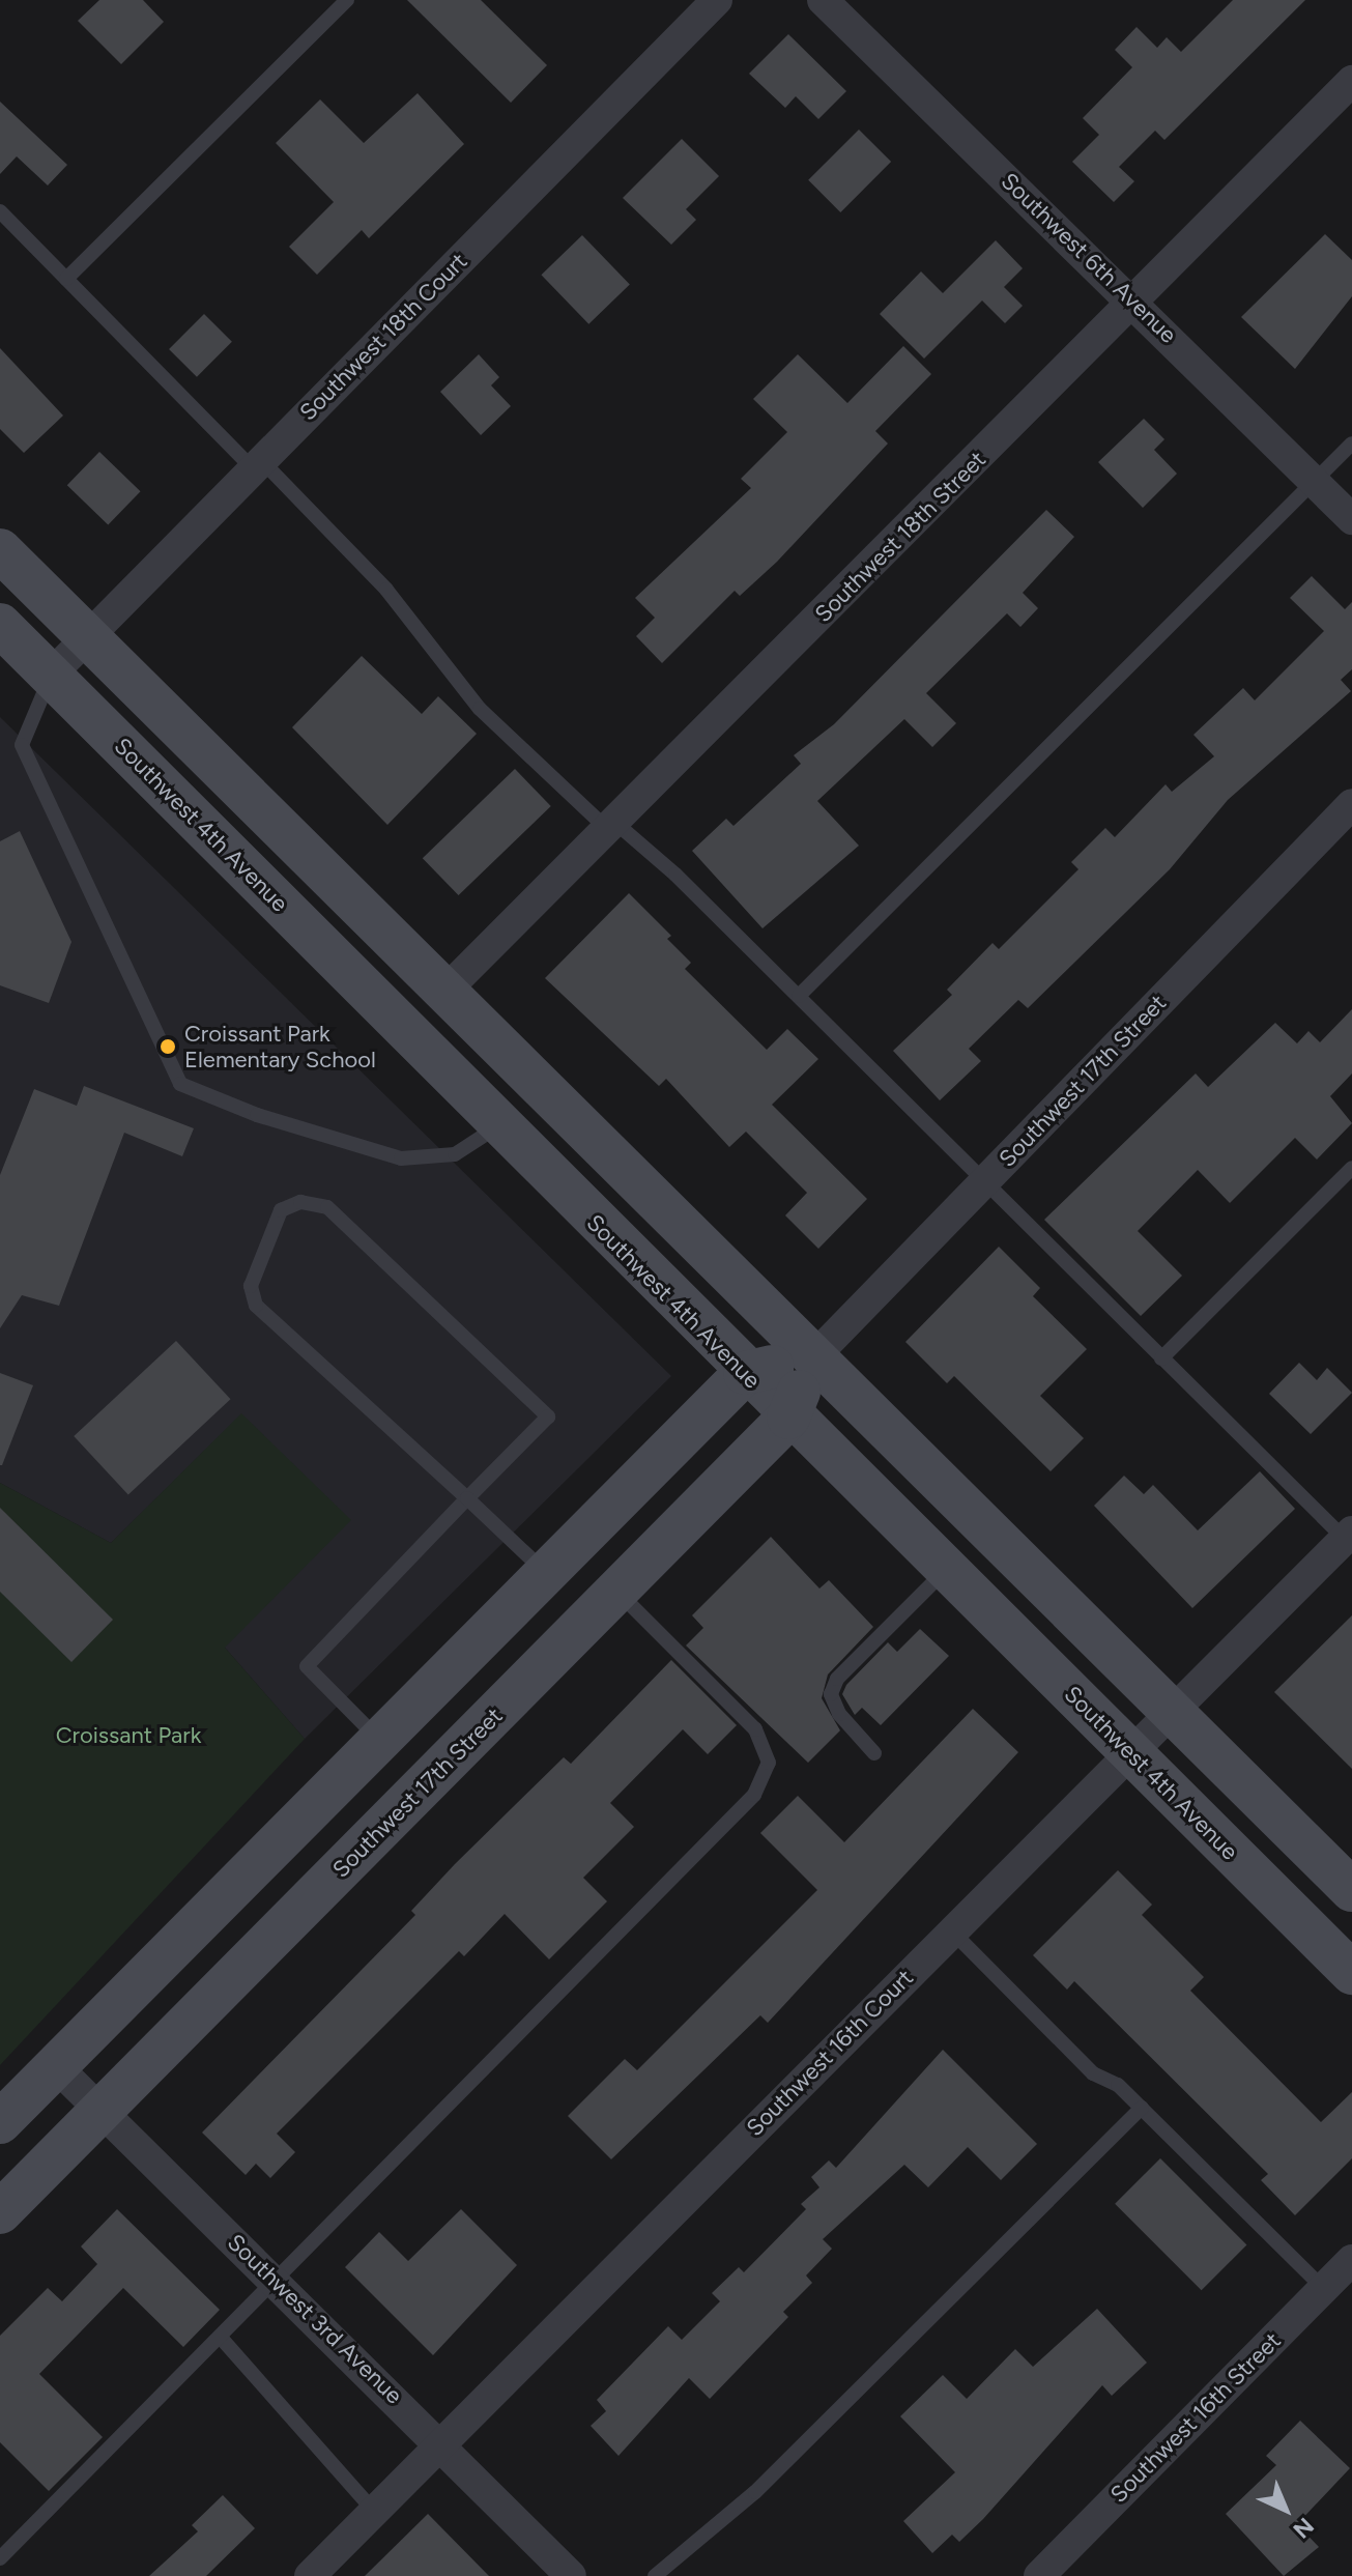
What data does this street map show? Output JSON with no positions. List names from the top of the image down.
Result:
{
  "streets": {
    "main road": ["Southwest 4th Avenue", "Southwest 17th Street"],
    "street": [
      "Southwest 6th Avenue",
      "Southwest 18th Court",
      "Southwest 18th Street",
      "Southwest 16th Court",
      "Southwest 3rd Avenue",
      "Southwest 16th Street"
    ]
  },
  "crossings": [
    ["Southwest 6th Avenue", "Southwest 18th Street"],
    ["Southwest 18th Court", "Southwest 4th Avenue"],
    ["Southwest 4th Avenue", "Southwest 17th Street"],
    ["Southwest 4th Avenue", "Southwest 16th Court"],
    ["Southwest 17th Street", "Southwest 3rd Avenue"],
    ["Southwest 16th Court", "Southwest 3rd Avenue"]
  ],
  "parks": ["Croissant Park"],
  "places": ["Croissant Park Elementary School"],
  "north": "bottom right"
}
